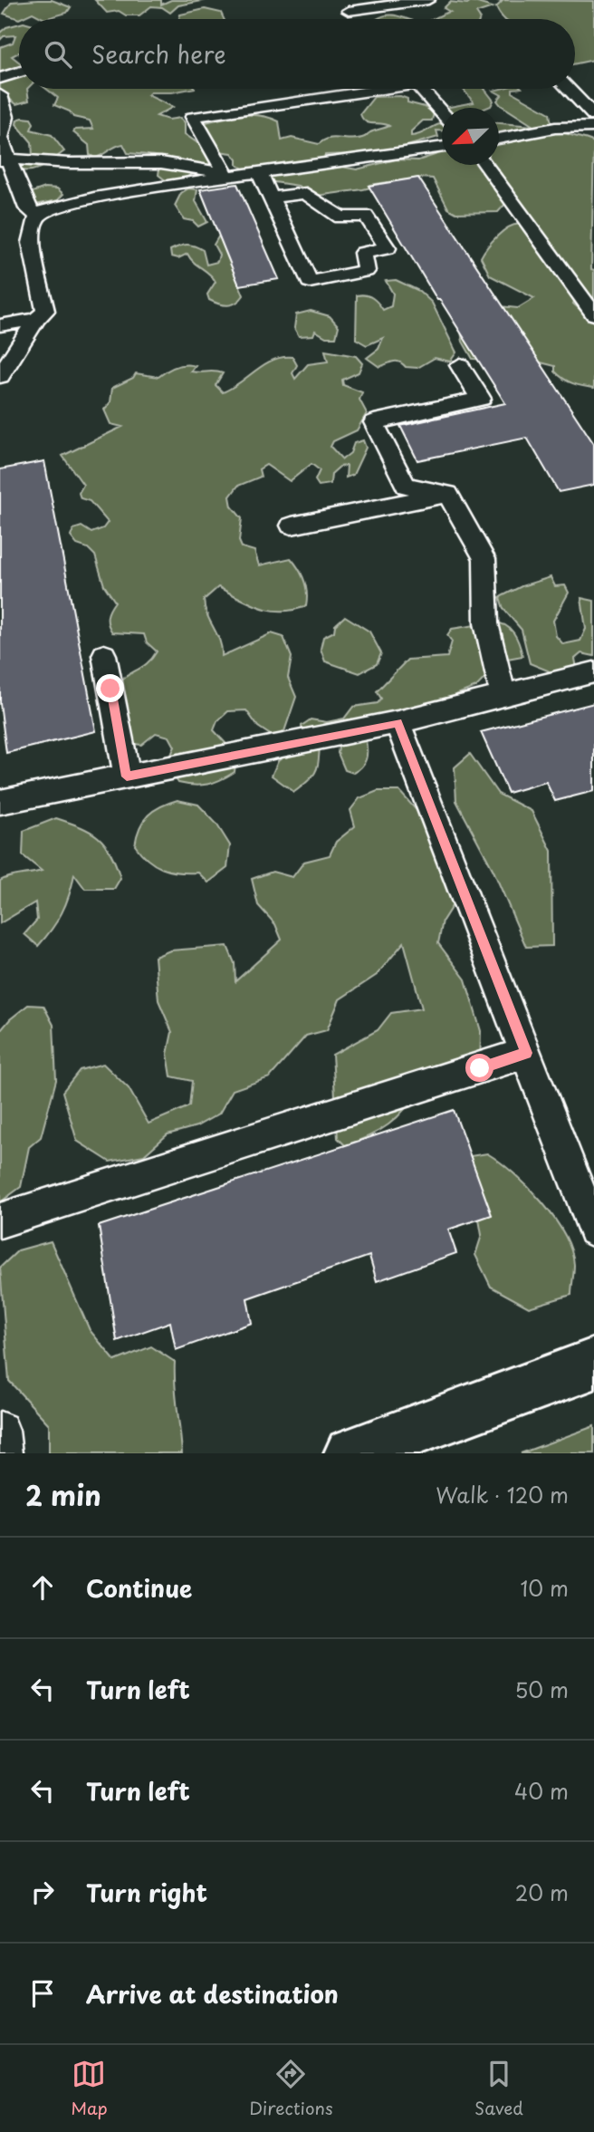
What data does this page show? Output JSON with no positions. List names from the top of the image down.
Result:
{
  "north": "bottom left",
  "page": {
    "search": "Search here",
    "heading": ["2 min", "Walk · 120 m"],
    "list": [
      ["Continue", "10 m"],
      ["Turn left", "50 m"],
      ["Turn left", "40 m"],
      ["Turn right", "20 m"],
      "Arrive at destination"
    ],
    "nav": ["Map", "Directions", "Saved"]
  }
}
